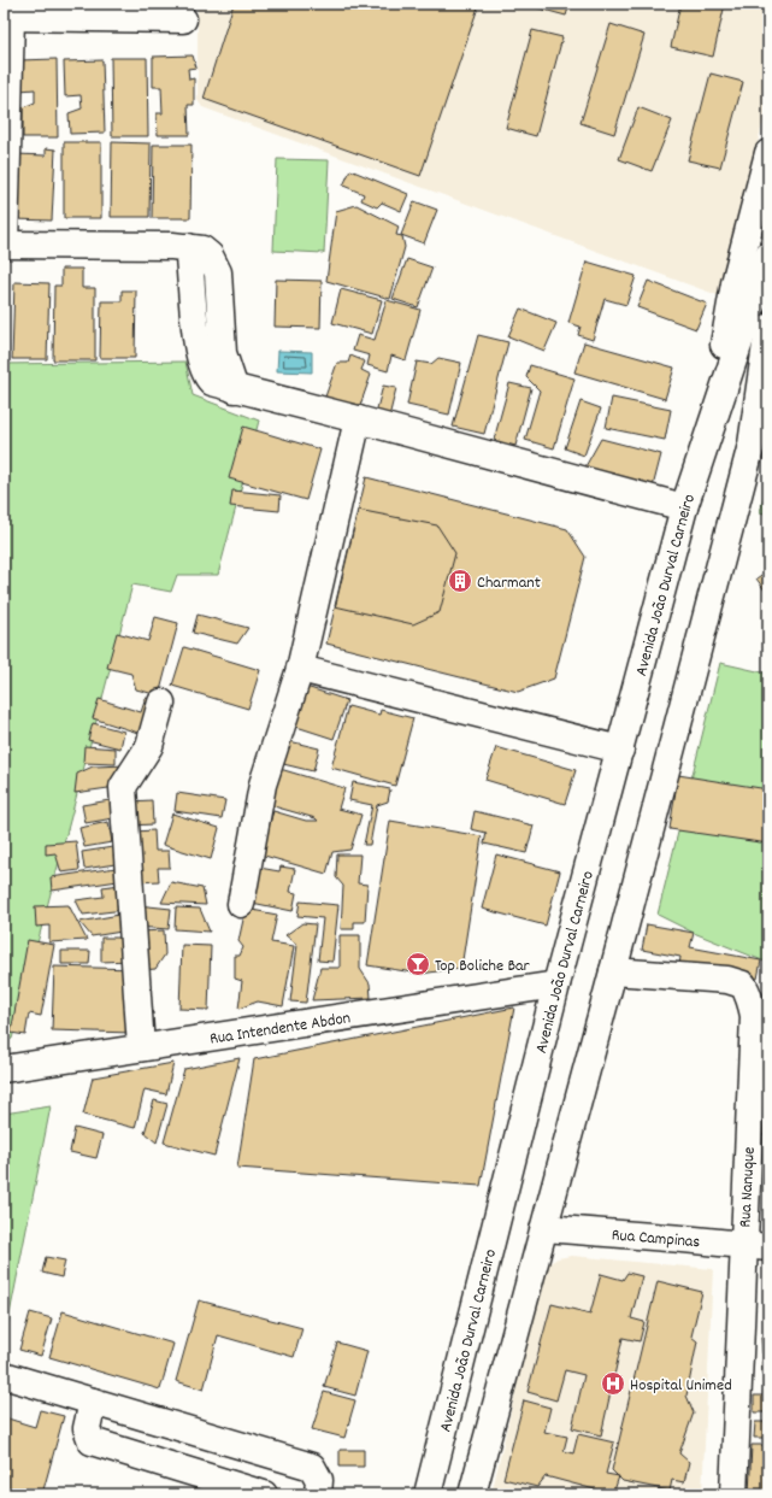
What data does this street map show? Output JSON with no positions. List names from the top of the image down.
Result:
{
  "streets": {
    "street": [
      "Avenida João Durval Carneiro",
      "Rua Intendente Abdon",
      "Rua Nanuque",
      "Rua Campinas"
    ]
  },
  "crossings": [
    ["Avenida João Durval Carneiro", "Rua Intendente Abdon"],
    ["Rua Nanuque", "Rua Campinas"]
  ],
  "places": {
    "building": ["Charmant"],
    "bar": ["Top Boliche Bar"],
    "hospital": ["Hospital Unimed"]
  }
}
